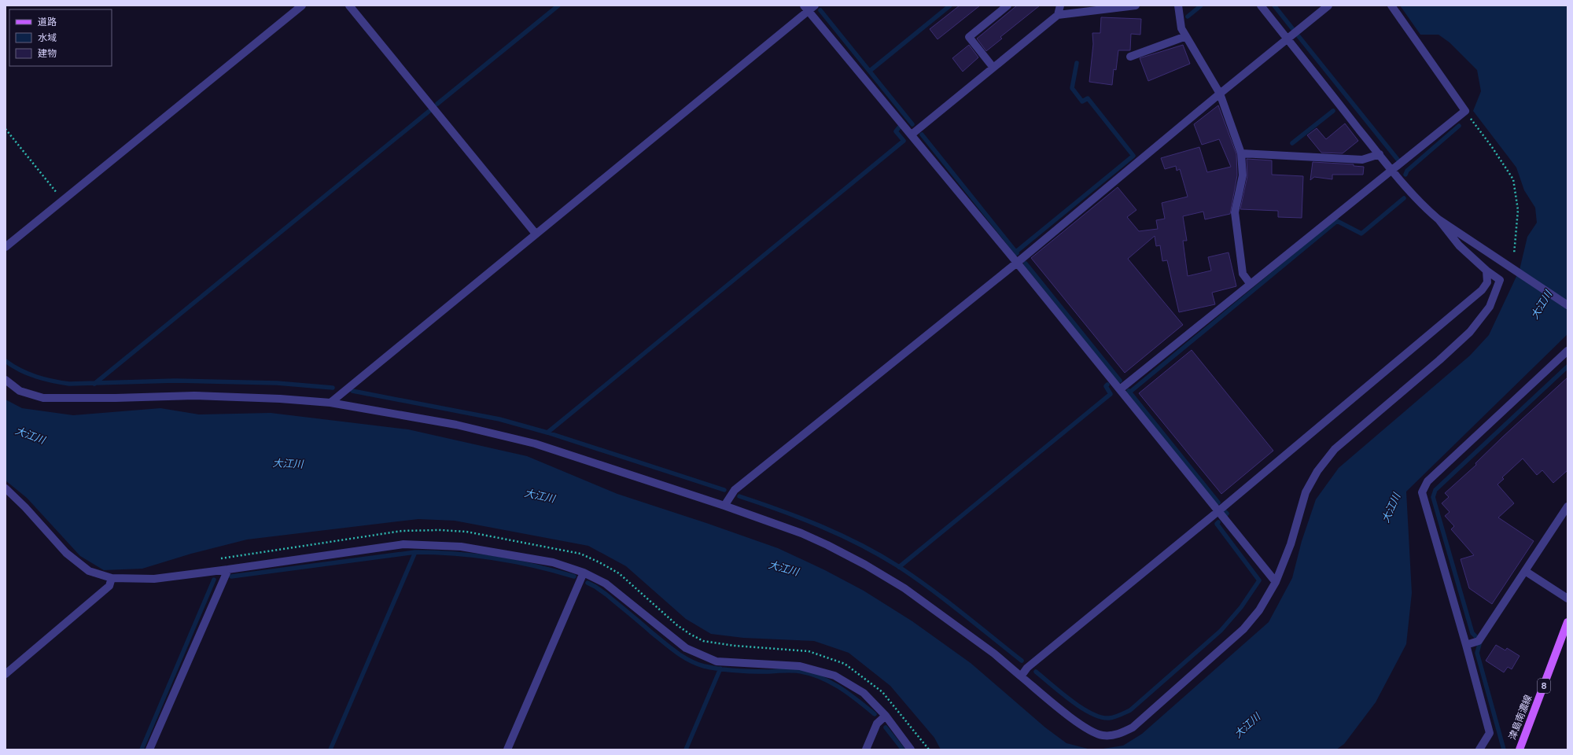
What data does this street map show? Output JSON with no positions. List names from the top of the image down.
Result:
{
  "streets": {
    "main road": ["8", "津島南濃線"]
  },
  "water": ["大江川"],
  "legend": ["道路", "水域", "建物"]
}
